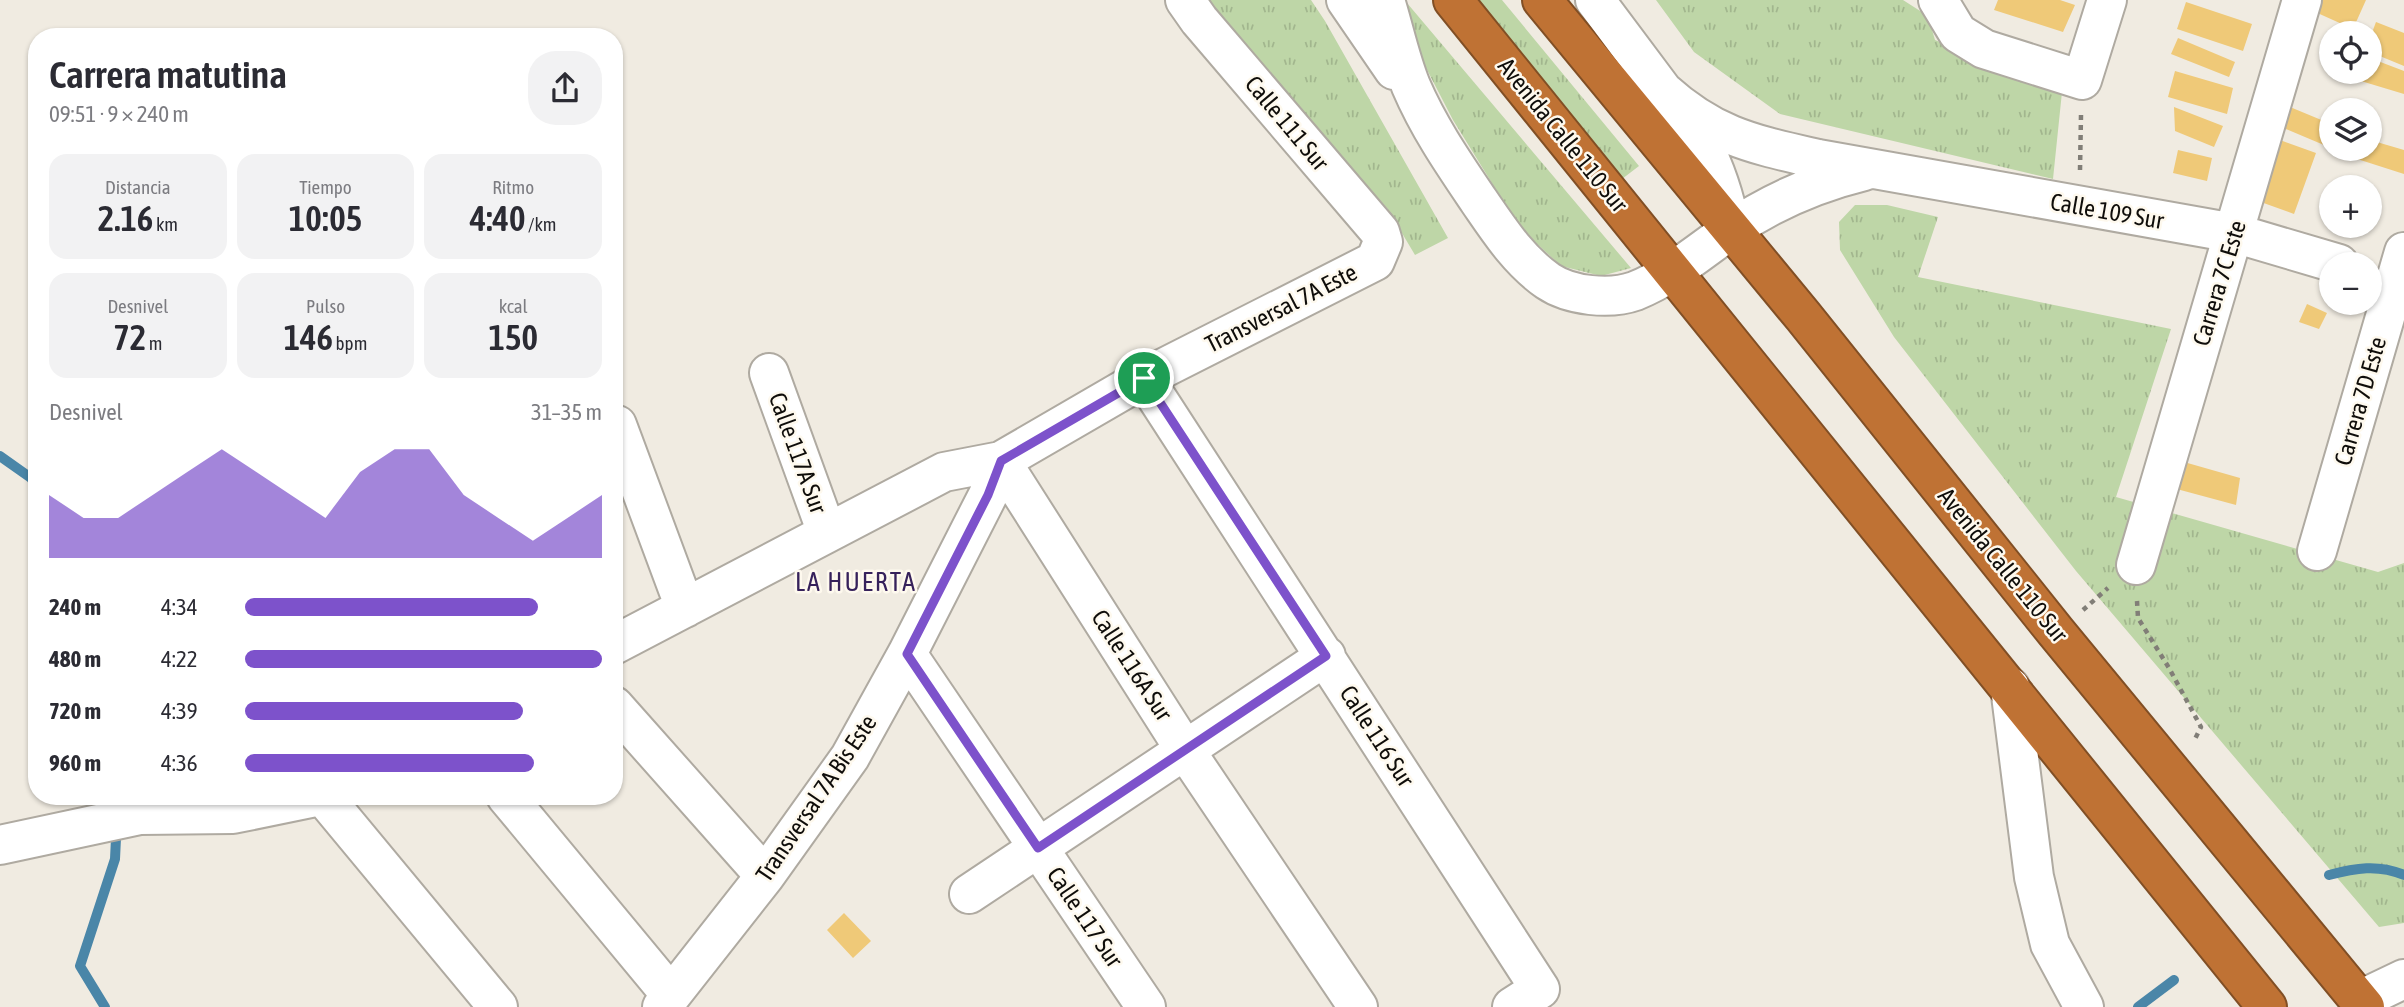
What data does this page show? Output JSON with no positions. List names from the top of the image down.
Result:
{
  "streets": {
    "highway": ["Avenida Calle 110 Sur"],
    "street": [
      "Calle 111 Sur",
      "Calle 109 Sur",
      "Carrera 7C Este",
      "Transversal 7A Este",
      "Carrera 7D Este",
      "Calle 117A Sur",
      "Calle 116A Sur",
      "Calle 116 Sur",
      "Transversal 7A Bis Este",
      "Calle 117 Sur"
    ]
  },
  "crossings": [
    ["Calle 111 Sur", "Transversal 7A Este"],
    ["Avenida Calle 110 Sur", "Calle 109 Sur"],
    ["Calle 109 Sur", "Carrera 7C Este"],
    ["Transversal 7A Este", "Calle 117A Sur"],
    ["Transversal 7A Este", "Calle 116A Sur"],
    ["Transversal 7A Este", "Calle 116 Sur"],
    ["Transversal 7A Este", "Transversal 7A Bis Este"],
    ["Calle 116A Sur", "Transversal 7A Bis Este"],
    ["Transversal 7A Bis Este", "Calle 117 Sur"]
  ],
  "districts": ["LA HUERTA"],
  "page": {
    "map_buttons": ["+", "−"],
    "heading": ["Carrera matutina", "09:51 · 9 × 240 m"],
    "stats": [
      ["Distancia", "2.16 km"],
      ["Tiempo", "10:05"],
      ["Ritmo", "4:40 /km"],
      ["Desnivel", "72 m"],
      ["Pulso", "146 bpm"],
      ["kcal", "150"]
    ],
    "chart": ["Desnivel", "31–35 m"],
    "list": [
      {
        "name": "240 m",
        "note": "4:34"
      },
      {
        "name": "480 m",
        "note": "4:22"
      },
      {
        "name": "720 m",
        "note": "4:39"
      },
      {
        "name": "960 m",
        "note": "4:36"
      }
    ]
  }
}
